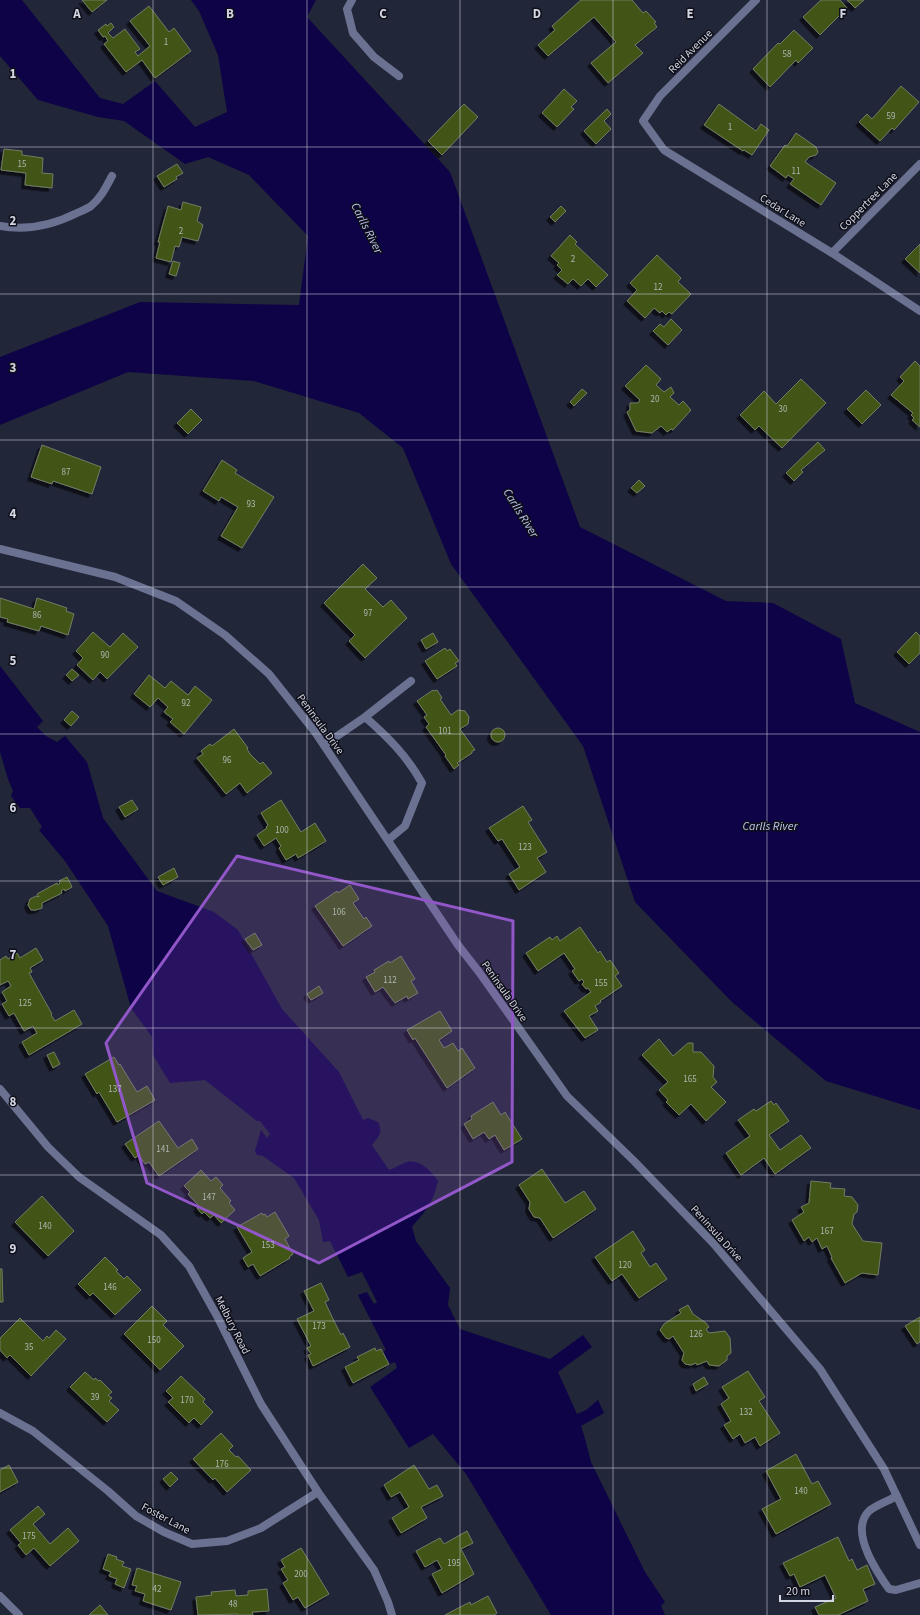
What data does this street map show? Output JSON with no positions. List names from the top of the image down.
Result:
{
  "streets": {
    "street": [
      "Reid Avenue",
      "Coppertree Lane",
      "Cedar Lane",
      "Peninsula Drive",
      "Melbury Road",
      "Foster Lane"
    ]
  },
  "crossings": [
    ["Reid Avenue", "Cedar Lane"],
    ["Coppertree Lane", "Cedar Lane"],
    ["Melbury Road", "Foster Lane"]
  ],
  "water": ["Carlls River"],
  "house_numbers": [
    "1",
    "58",
    "59",
    "1",
    "15",
    "11",
    "2",
    "2",
    "12",
    "20",
    "30",
    "87",
    "93",
    "97",
    "86",
    "90",
    "92",
    "101",
    "96",
    "100",
    "123",
    "106",
    "112",
    "155",
    "125",
    "165",
    "137",
    "141",
    "147",
    "140",
    "167",
    "153",
    "120",
    "146",
    "173",
    "126",
    "150",
    "35",
    "39",
    "170",
    "132",
    "176",
    "140",
    "175",
    "195",
    "200",
    "42",
    "48"
  ],
  "scale_bar": "20 m",
  "grid": {
    "columns": [
      "A",
      "B",
      "C",
      "D",
      "E",
      "F"
    ],
    "rows": [
      "1",
      "2",
      "3",
      "4",
      "5",
      "6",
      "7",
      "8",
      "9"
    ]
  }
}
